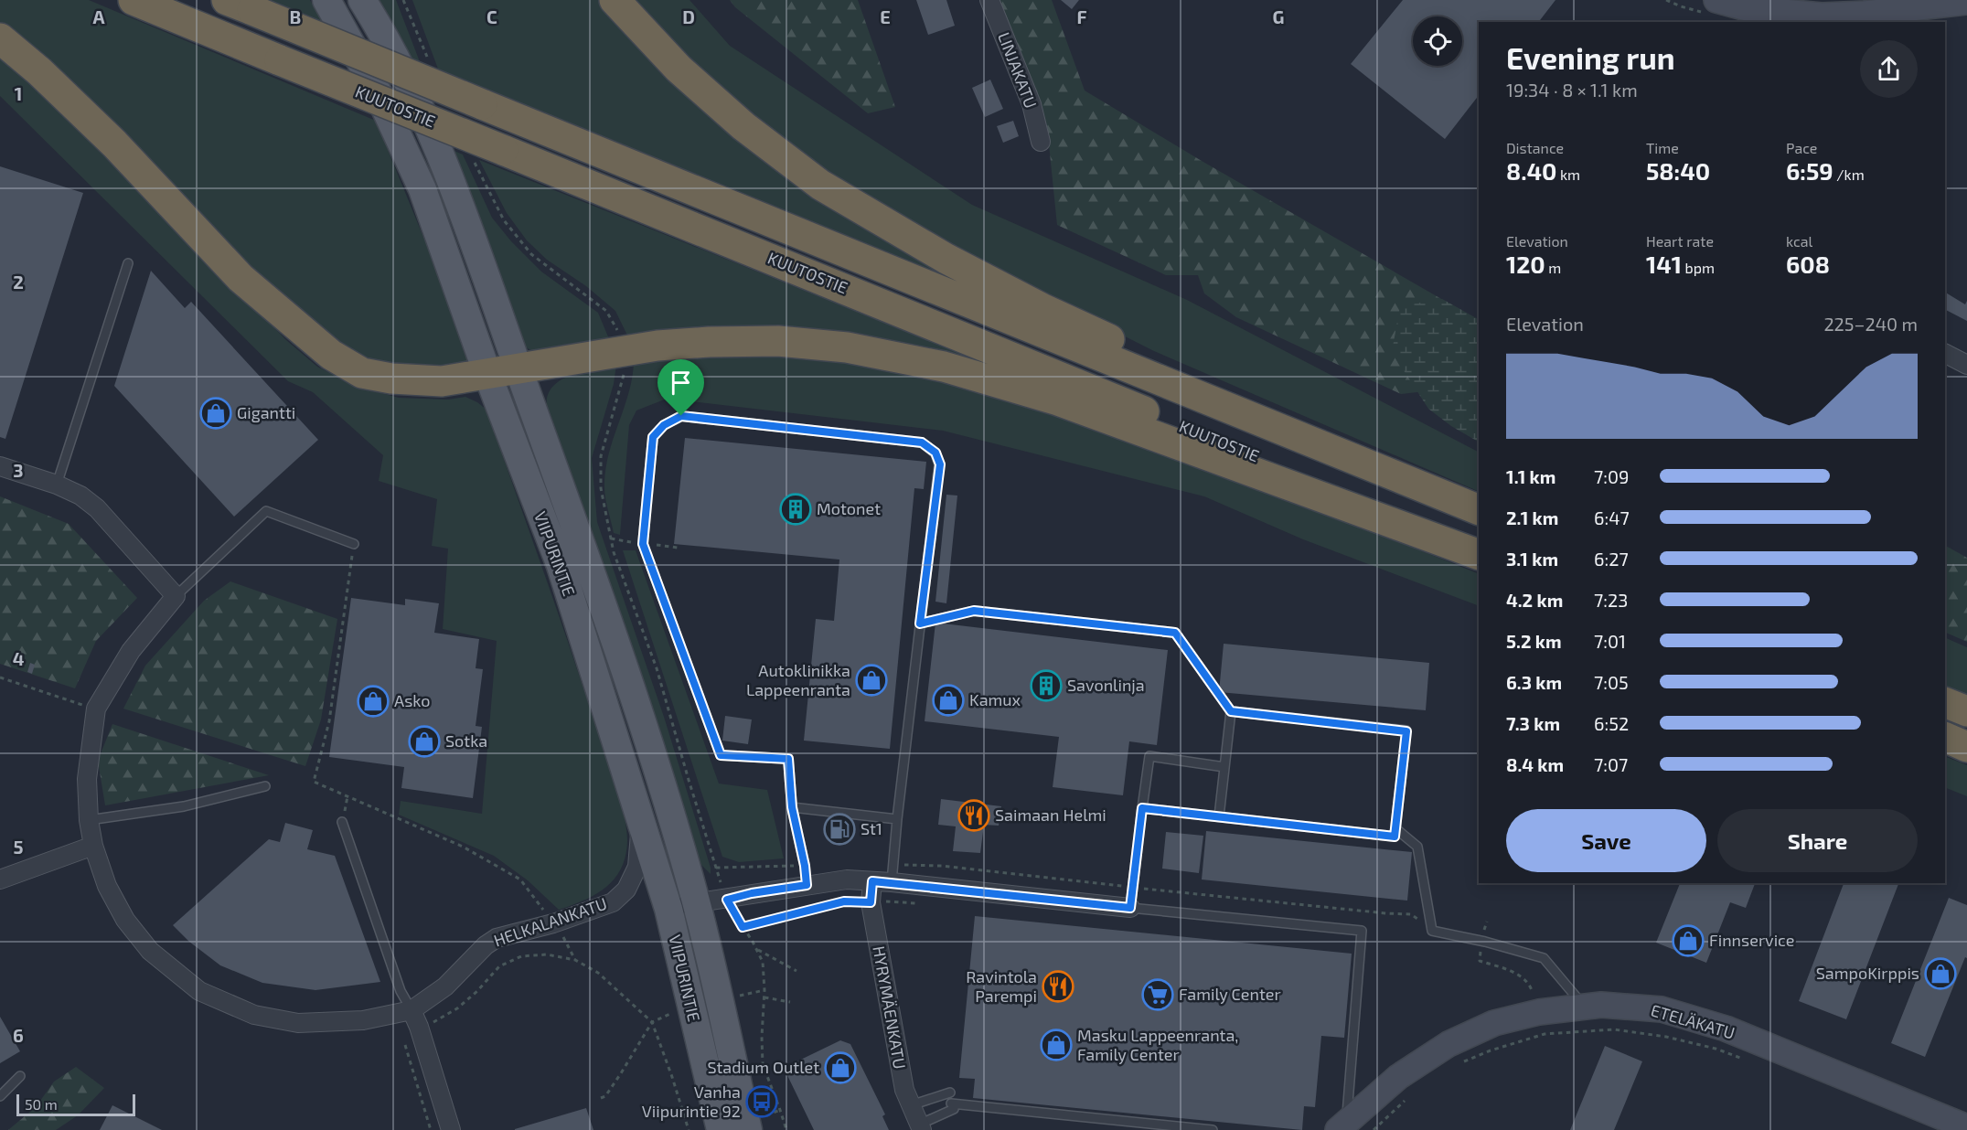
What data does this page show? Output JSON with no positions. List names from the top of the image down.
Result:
{
  "streets": {
    "highway": ["KUUTOSTIE"],
    "main road": ["VIIPURINTIE", "ETELÄKATU"],
    "street": ["LINJAKATU", "HELKALANKATU", "HYRYMÄENKATU"]
  },
  "crossings": [
    ["VIIPURINTIE", "HELKALANKATU"]
  ],
  "places": {
    "shop": [
      "Gigantti",
      "Autoklinikka Lappeenranta",
      "Kamux",
      "Asko",
      "Sotka",
      "Finnservice",
      "SampoKirppis",
      "Masku Lappeenranta, Family Center",
      "Stadium Outlet"
    ],
    "building": ["Motonet", "Savonlinja"],
    "restaurant": ["Saimaan Helmi", "Ravintola Parempi"],
    "fuel station": ["St1"],
    "supermarket": ["Family Center"],
    "bus stop": ["Vanha Viipurintie 92"]
  },
  "scale_bar": "50 m",
  "page": {
    "heading": ["Evening run", "19:34 · 8 × 1.1 km"],
    "stats": [
      ["Distance", "8.40 km"],
      ["Time", "58:40"],
      ["Pace", "6:59 /km"],
      ["Elevation", "120 m"],
      ["Heart rate", "141 bpm"],
      ["kcal", "608"]
    ],
    "chart": ["Elevation", "225–240 m"],
    "list": [
      {
        "name": "1.1 km",
        "note": "7:09"
      },
      {
        "name": "2.1 km",
        "note": "6:47"
      },
      {
        "name": "3.1 km",
        "note": "6:27"
      },
      {
        "name": "4.2 km",
        "note": "7:23"
      },
      {
        "name": "5.2 km",
        "note": "7:01"
      },
      {
        "name": "6.3 km",
        "note": "7:05"
      },
      {
        "name": "7.3 km",
        "note": "6:52"
      },
      {
        "name": "8.4 km",
        "note": "7:07"
      }
    ],
    "buttons": ["Save", "Share"],
    "scale": "50 m"
  },
  "grid": {
    "columns": [
      "A",
      "B",
      "C",
      "D",
      "E",
      "F",
      "G"
    ],
    "rows": [
      "1",
      "2",
      "3",
      "4",
      "5",
      "6"
    ]
  }
}
